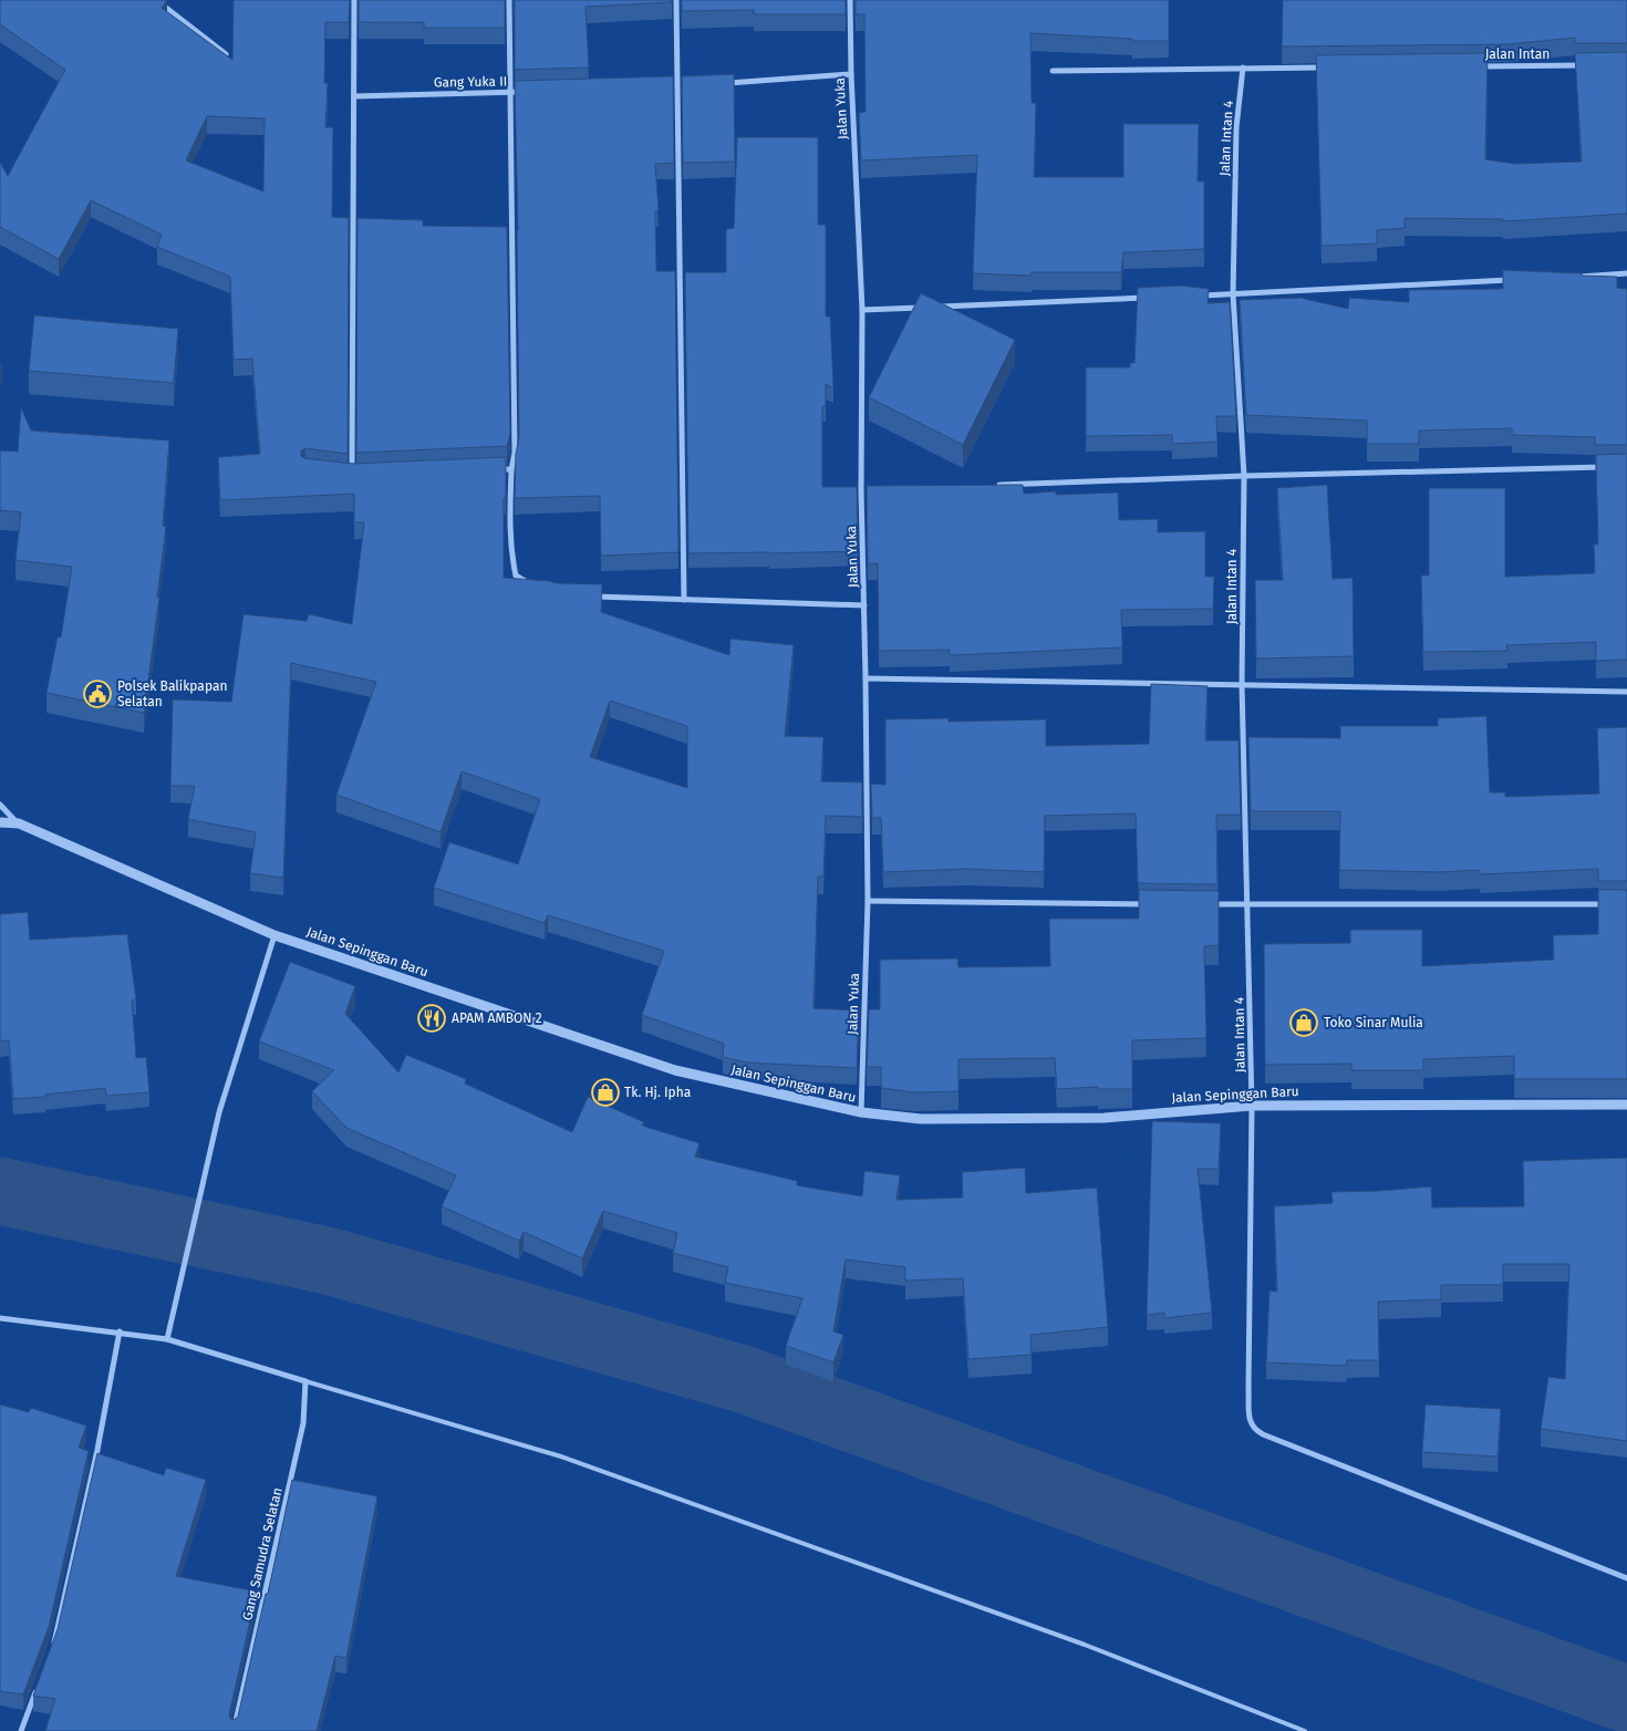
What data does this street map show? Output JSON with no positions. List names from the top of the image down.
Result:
{
  "streets": {
    "street": [
      "Jalan Intan",
      "Gang Yuka II",
      "Jalan Yuka",
      "Jalan Intan 4",
      "Jalan Sepinggan Baru",
      "Gang Samudra Selatan"
    ]
  },
  "crossings": [
    ["Jalan Yuka", "Jalan Sepinggan Baru"],
    ["Jalan Intan 4", "Jalan Sepinggan Baru"]
  ],
  "places": {
    "public building": ["Polsek Balikpapan Selatan"],
    "restaurant": ["APAM AMBON 2"],
    "shop": ["Toko Sinar Mulia", "Tk. Hj. Ipha"]
  }
}
